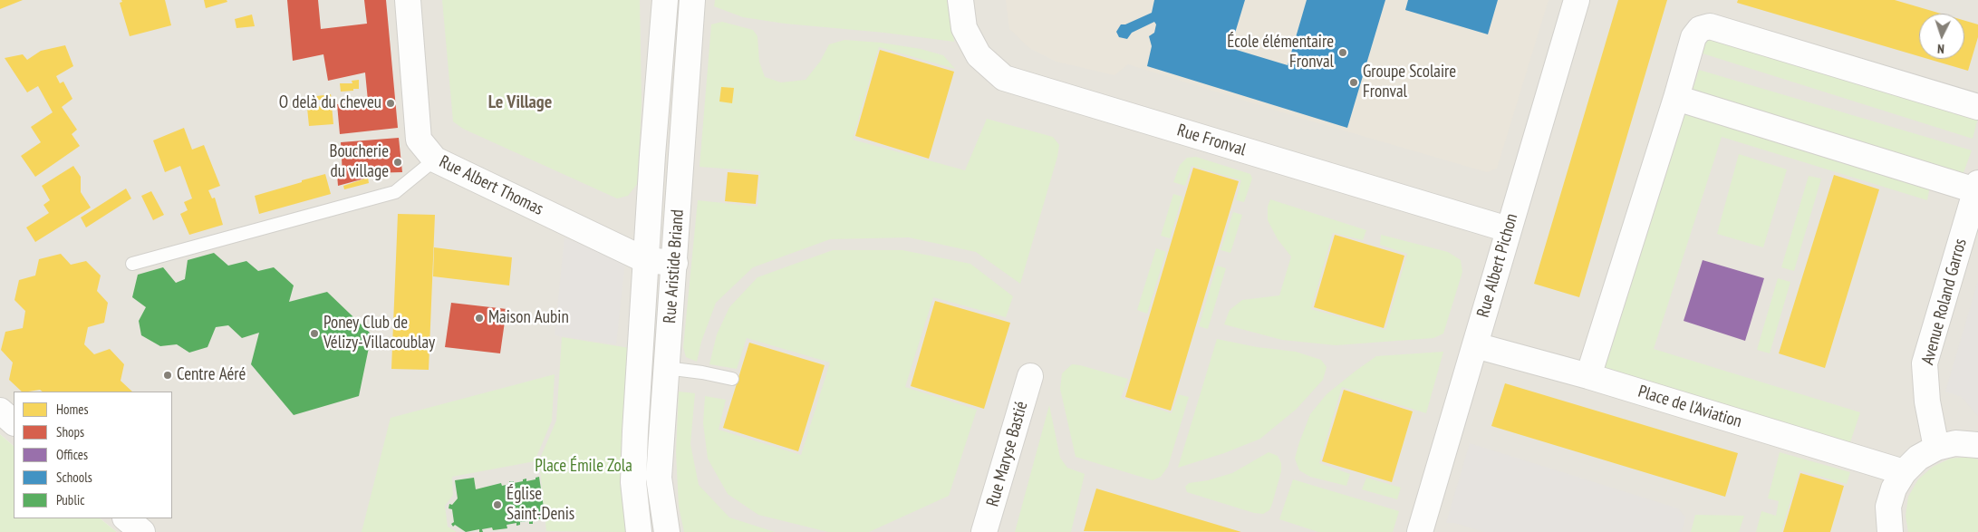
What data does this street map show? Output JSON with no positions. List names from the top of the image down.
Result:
{
  "streets": {
    "street": [
      "Rue Fronval",
      "Rue Albert Thomas",
      "Rue Albert Pichon",
      "Rue Aristide Briand",
      "Avenue Roland Garros",
      "Place de l'Aviation",
      "Rue Maryse Bastié"
    ]
  },
  "crossings": [
    ["Rue Fronval", "Rue Albert Pichon"],
    ["Rue Albert Thomas", "Rue Aristide Briand"],
    ["Rue Albert Pichon", "Place de l'Aviation"]
  ],
  "districts": ["Le Village"],
  "parks": ["Place Émile Zola"],
  "places": [
    "École élémentaire Fronval",
    "Groupe Scolaire Fronval",
    "O delà du cheveu",
    "Boucherie du village",
    "Maison Aubin",
    "Poney Club de Vélizy-Villacoublay",
    "Centre Aéré",
    "Église Saint-Denis"
  ],
  "legend": [
    "Homes",
    "Shops",
    "Offices",
    "Schools",
    "Public"
  ],
  "north": "bottom"
}
